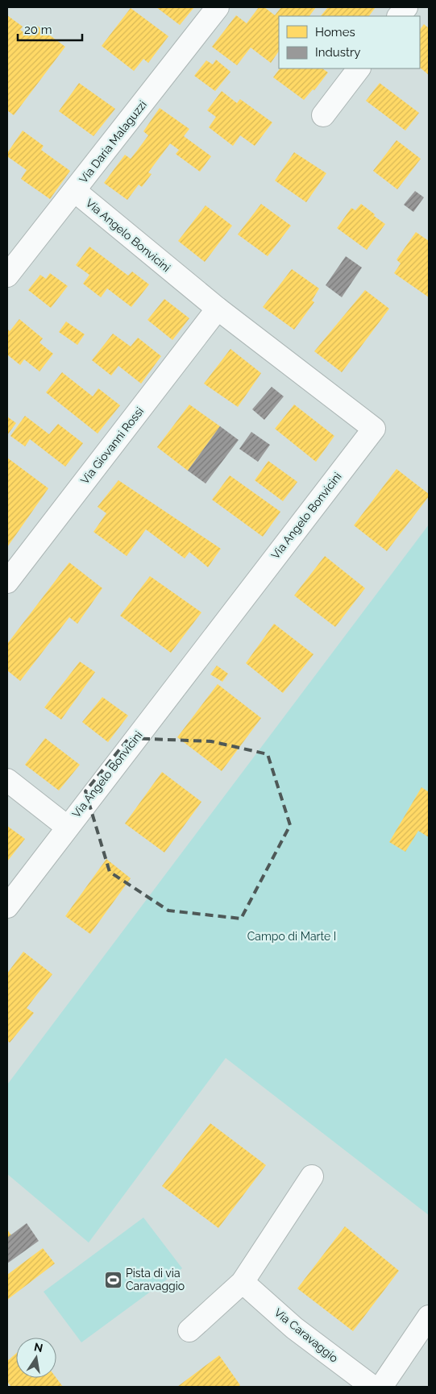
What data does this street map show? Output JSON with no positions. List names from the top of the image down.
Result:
{
  "streets": {
    "street": [
      "Via Daria Malaguzzi",
      "Via Angelo Bonvicini",
      "Via Giovanni Rossi",
      "Via Caravaggio"
    ]
  },
  "crossings": [
    ["Via Daria Malaguzzi", "Via Angelo Bonvicini"],
    ["Via Angelo Bonvicini", "Via Giovanni Rossi"]
  ],
  "parks": ["Campo di Marte I"],
  "places": {
    "sports": ["Pista di via Caravaggio"]
  },
  "legend": ["Homes", "Industry"],
  "scale_bar": "20 m",
  "north": "top"
}
